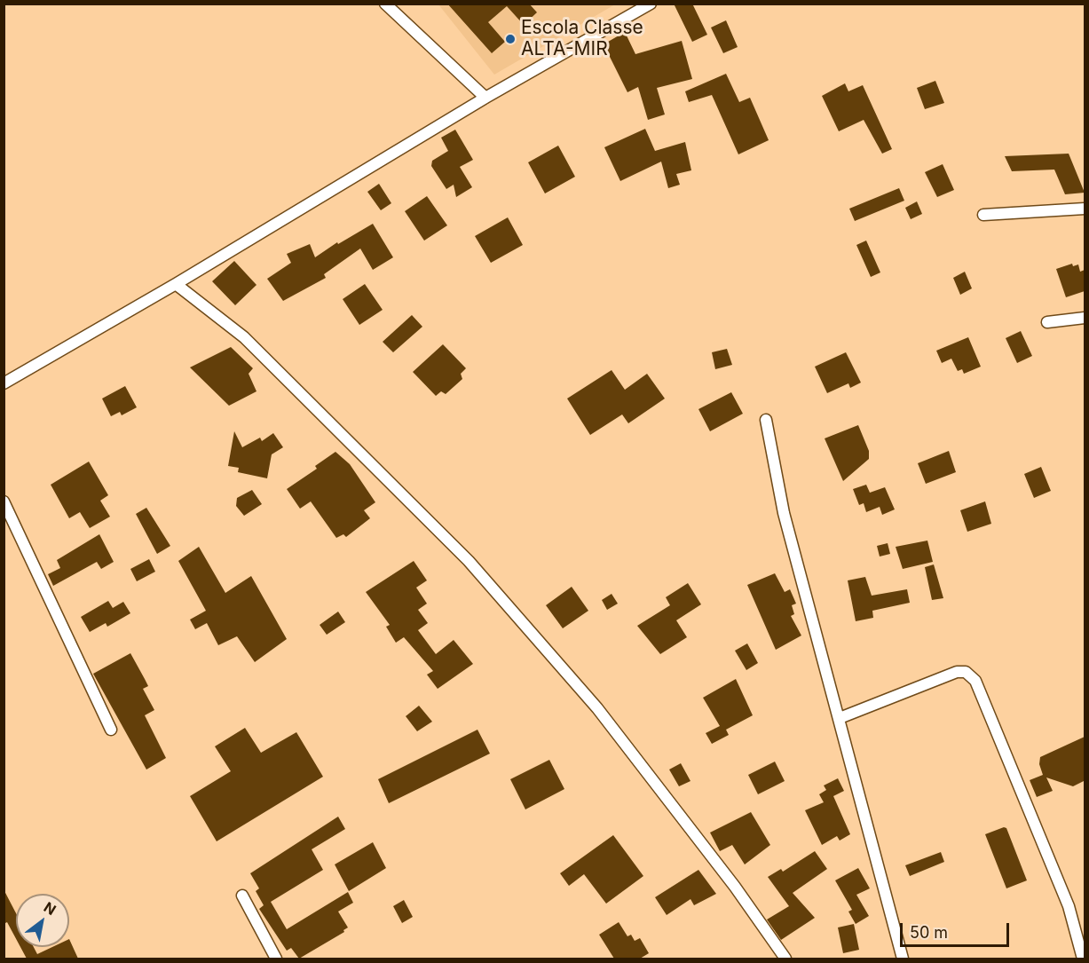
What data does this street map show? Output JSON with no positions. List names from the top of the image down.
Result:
{
  "places": ["Escola Classe ALTA-MIR"],
  "scale_bar": "50 m",
  "north": "top right"
}
